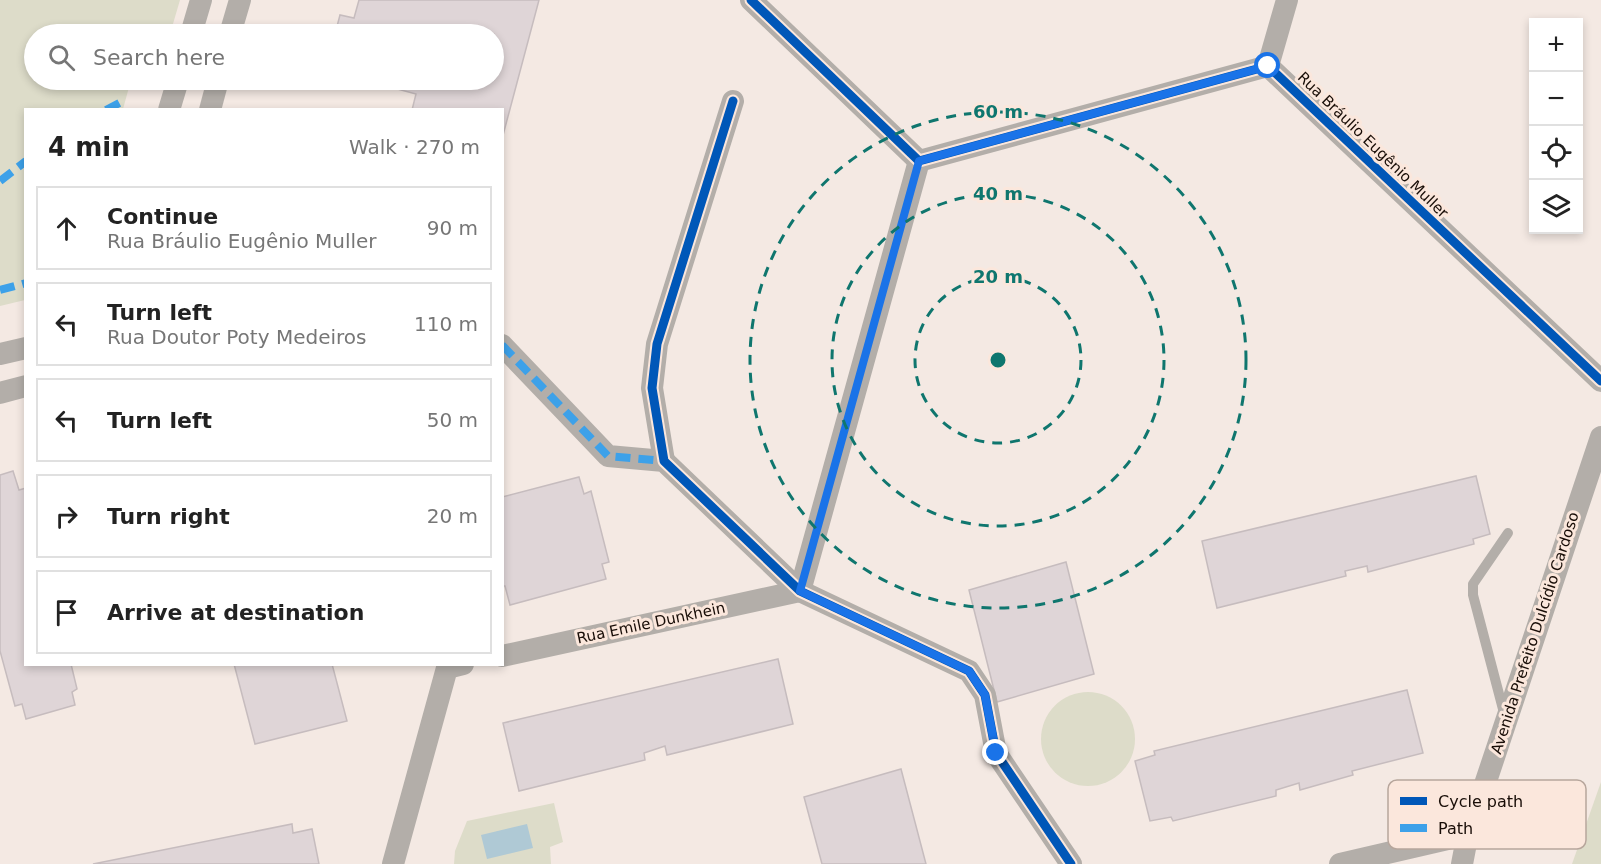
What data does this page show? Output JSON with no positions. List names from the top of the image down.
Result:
{
  "streets": {
    "street": ["Rua Bráulio Eugênio Muller", "Rua Emile Dunkhein", "Avenida Prefeito Dulcídio Cardoso"]
  },
  "legend": ["Cycle path", "Path"],
  "page": {
    "map_buttons": ["+", "−"],
    "search": "Search here",
    "heading": ["4 min", "Walk · 270 m"],
    "list": [
      ["Continue", "Rua Bráulio Eugênio Muller", "90 m"],
      ["Turn left", "Rua Doutor Poty Medeiros", "110 m"],
      ["Turn left", "50 m"],
      ["Turn right", "20 m"],
      "Arrive at destination"
    ]
  },
  "rings": ["60 m", "40 m", "20 m"]
}
